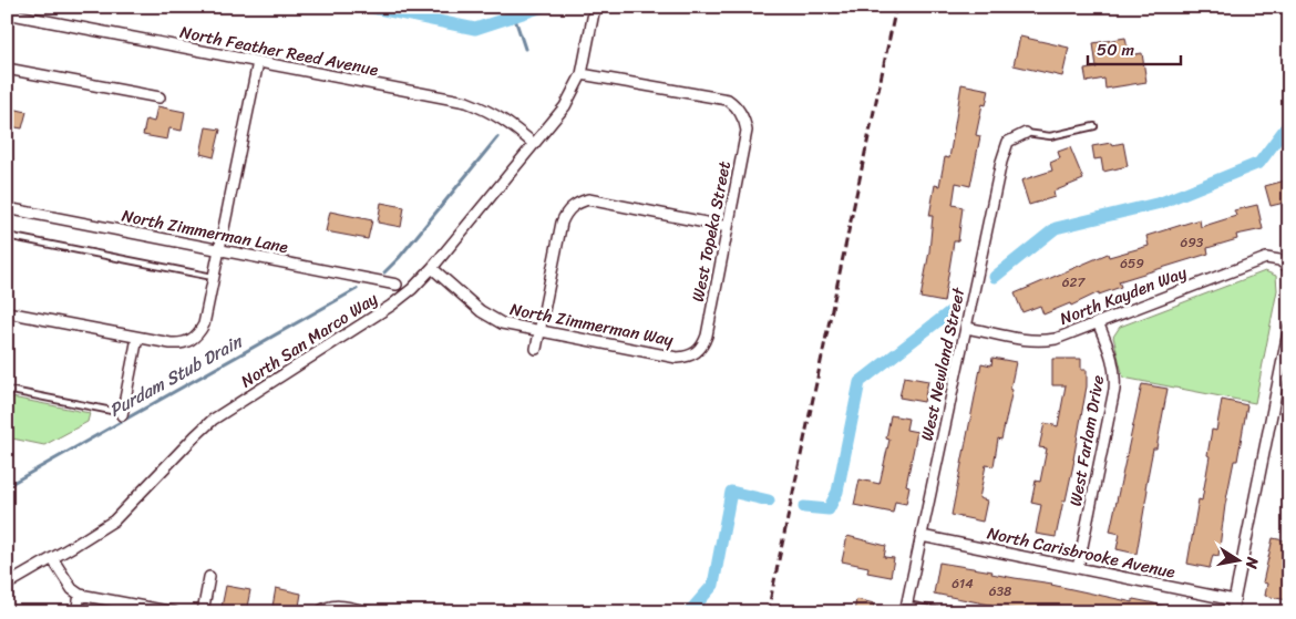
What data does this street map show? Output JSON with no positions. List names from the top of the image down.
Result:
{
  "streets": {
    "street": [
      "North Feather Reed Avenue",
      "North Zimmerman Lane",
      "West Topeka Street",
      "North Kayden Way",
      "North Zimmerman Way",
      "North San Marco Way",
      "West Newland Street",
      "West Farlam Drive",
      "North Carisbrooke Avenue"
    ]
  },
  "crossings": [
    ["North Feather Reed Avenue", "North San Marco Way"],
    ["West Topeka Street", "North Zimmerman Way"],
    ["West Topeka Street", "North San Marco Way"],
    ["North Kayden Way", "West Newland Street"],
    ["North Kayden Way", "West Farlam Drive"],
    ["North Zimmerman Way", "North San Marco Way"],
    ["West Newland Street", "North Carisbrooke Avenue"],
    ["West Farlam Drive", "North Carisbrooke Avenue"]
  ],
  "water": ["Purdam Stub Drain"],
  "house_numbers": [
    "693",
    "659",
    "627",
    "614",
    "638"
  ],
  "scale_bar": "50 m",
  "north": "right"
}
